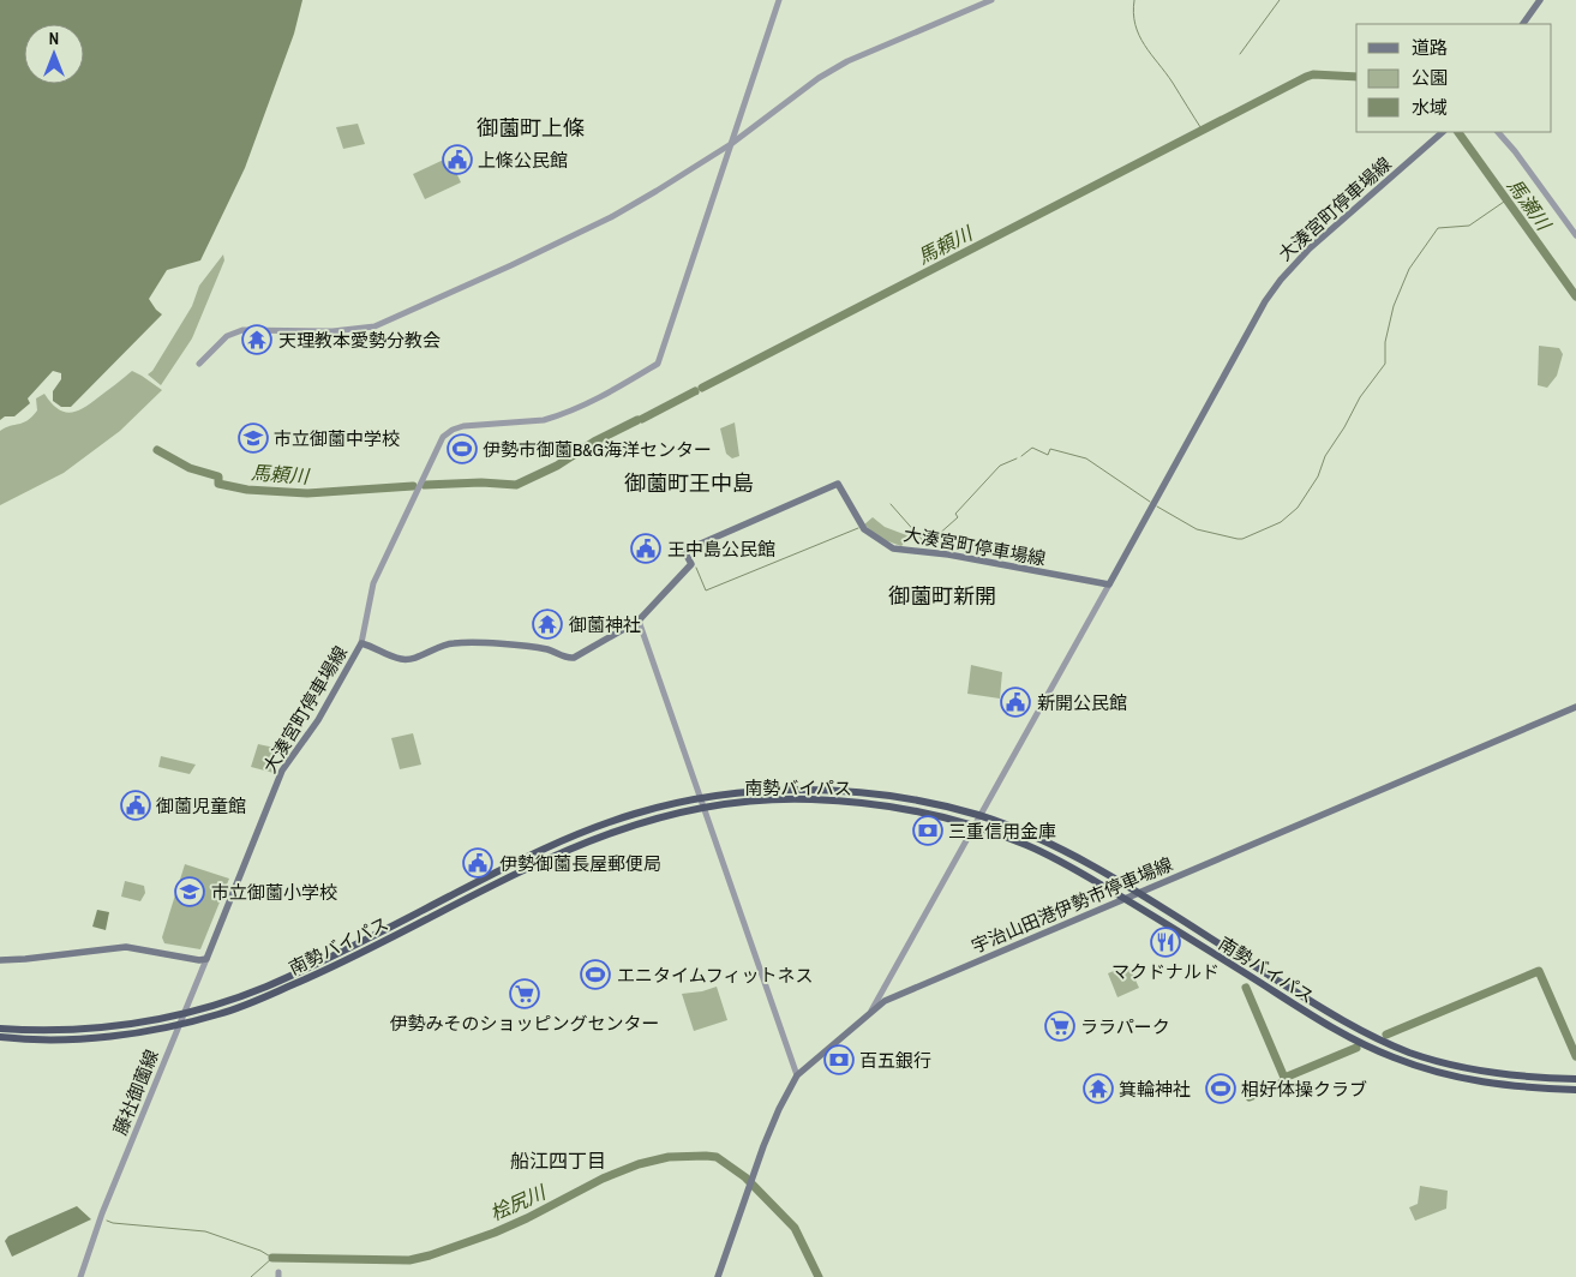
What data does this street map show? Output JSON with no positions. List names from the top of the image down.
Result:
{
  "streets": {
    "highway": ["南勢バイパス"],
    "main road": ["大湊宮町停車場線", "宇治山田港伊勢市停車場線"],
    "street": ["藤社御薗線"]
  },
  "crossings": [
    ["大湊宮町停車場線", "藤社御薗線"],
    ["南勢バイパス", "宇治山田港伊勢市停車場線"],
    ["南勢バイパス", "藤社御薗線"]
  ],
  "districts": [
    "御薗町上條",
    "御薗町王中島",
    "御薗町新開",
    "船江四丁目"
  ],
  "water": ["馬瀬川", "馬頼川", "桧尻川"],
  "places": {
    "public building": [
      "上條公民館",
      "王中島公民館",
      "新開公民館",
      "御薗児童館",
      "伊勢御薗長屋郵便局"
    ],
    "temple": ["天理教本愛勢分教会", "御薗神社", "箕輪神社"],
    "school or university": ["市立御薗中学校", "市立御薗小学校"],
    "sports": ["伊勢市御薗B&G海洋センター", "エニタイムフィットネス", "相好体操クラブ"],
    "bank": ["三重信用金庫", "百五銀行"],
    "restaurant": ["マクドナルド"],
    "supermarket": ["伊勢みそのショッピングセンター", "ララパーク"]
  },
  "legend": ["道路", "公園", "水域"],
  "north": "top"
}
